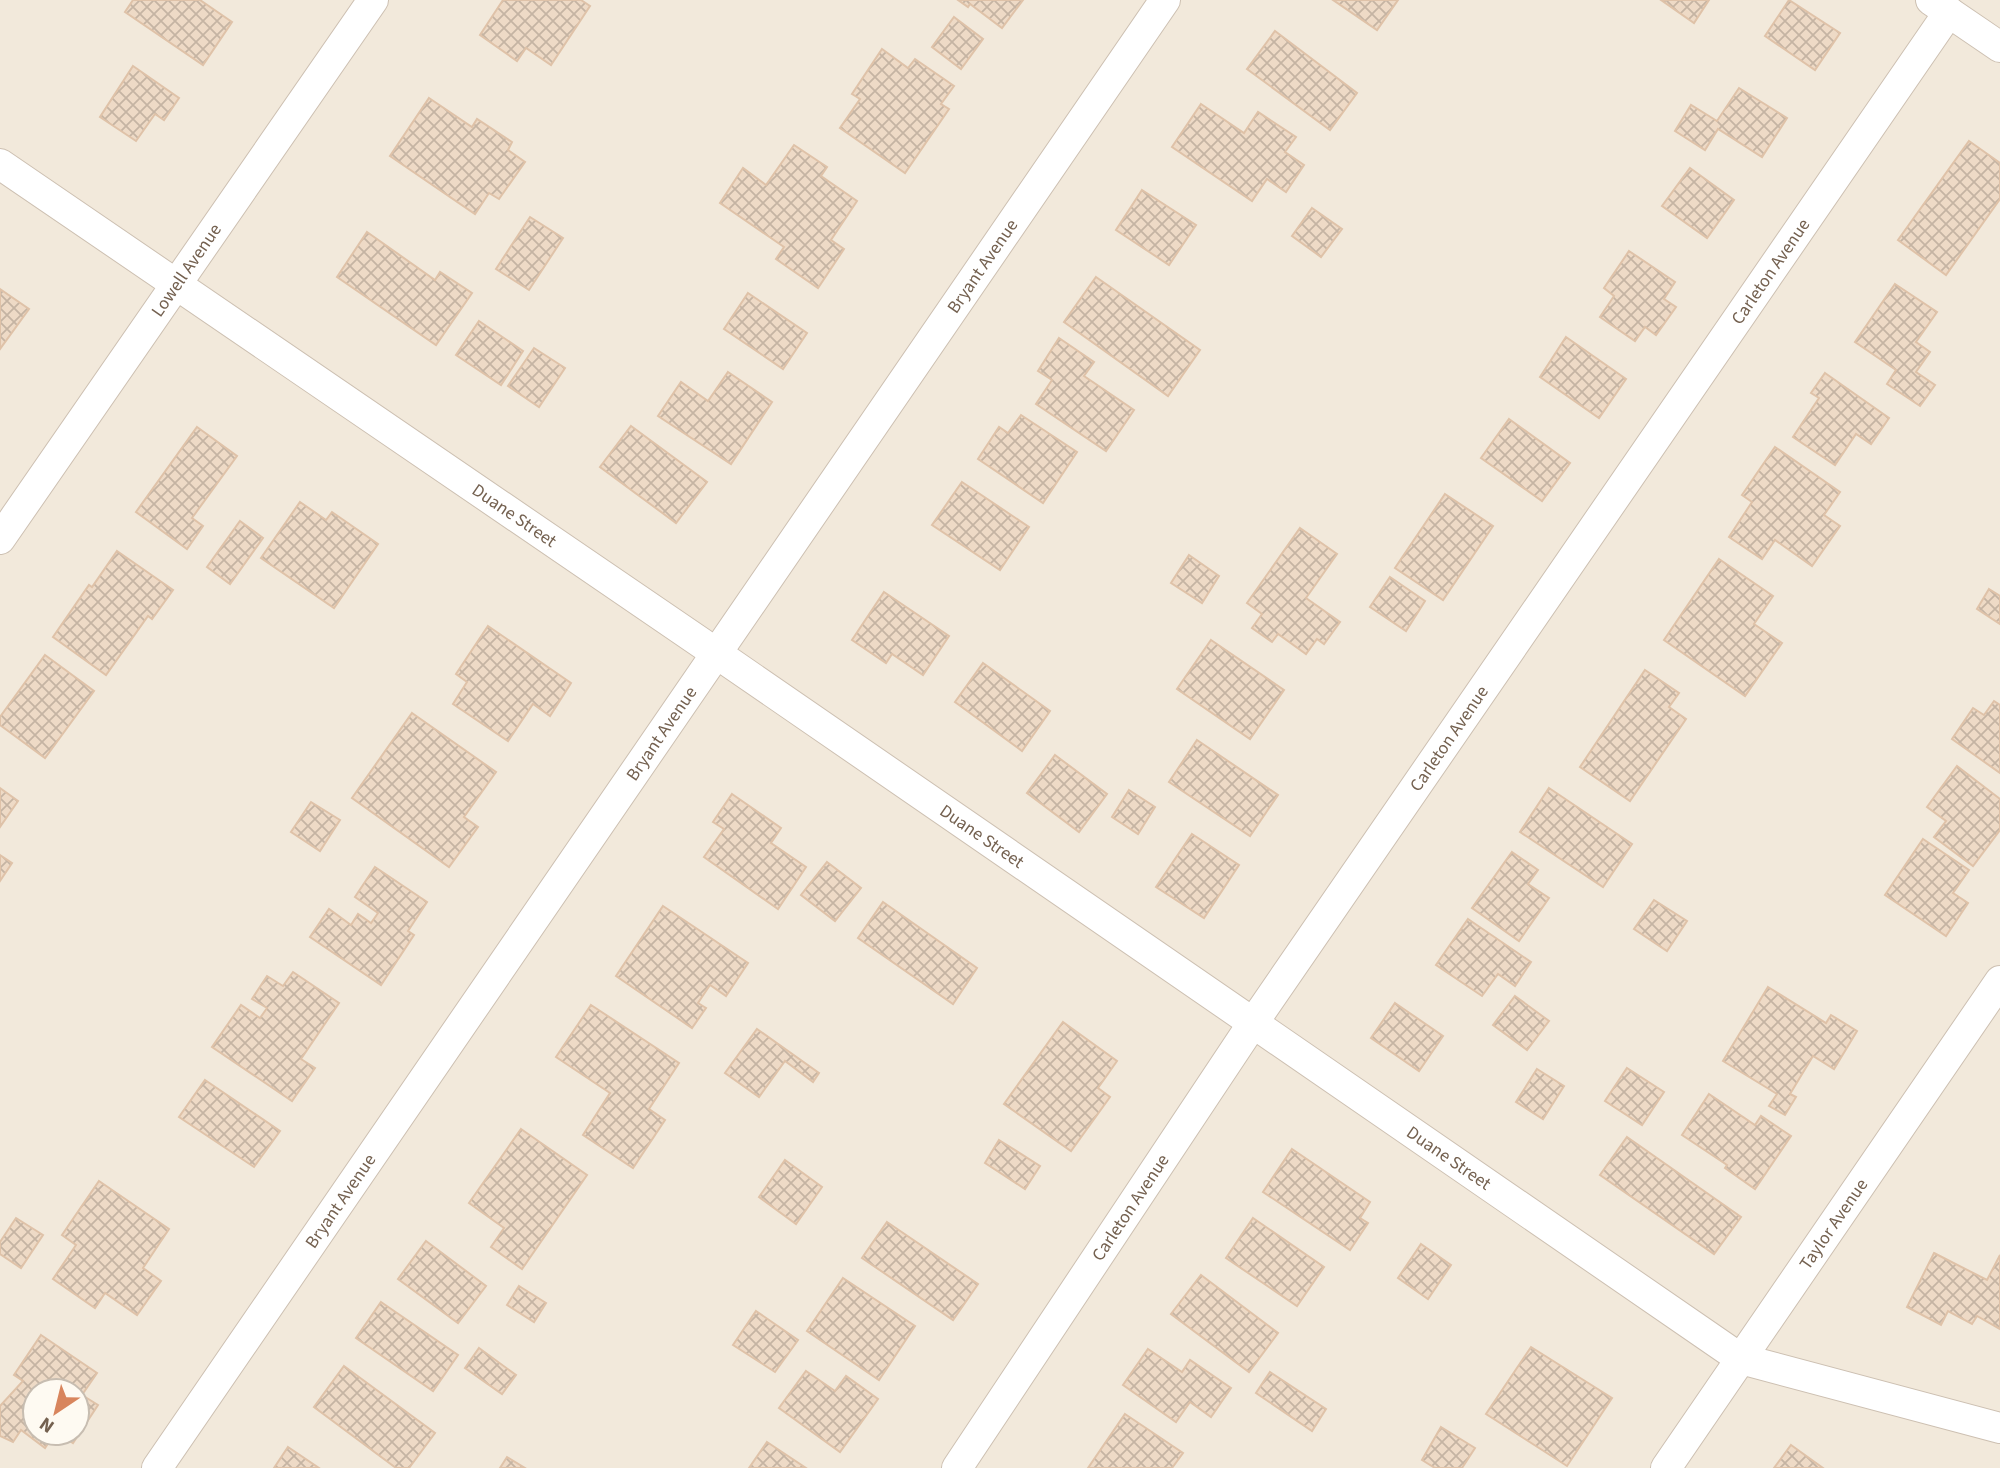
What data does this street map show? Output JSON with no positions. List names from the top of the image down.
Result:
{
  "streets": {
    "street": [
      "Bryant Avenue",
      "Lowell Avenue",
      "Carleton Avenue",
      "Duane Street",
      "Taylor Avenue"
    ]
  },
  "crossings": [
    ["Bryant Avenue", "Duane Street"],
    ["Lowell Avenue", "Duane Street"],
    ["Carleton Avenue", "Duane Street"],
    ["Duane Street", "Taylor Avenue"]
  ],
  "north": "bottom left"
}
